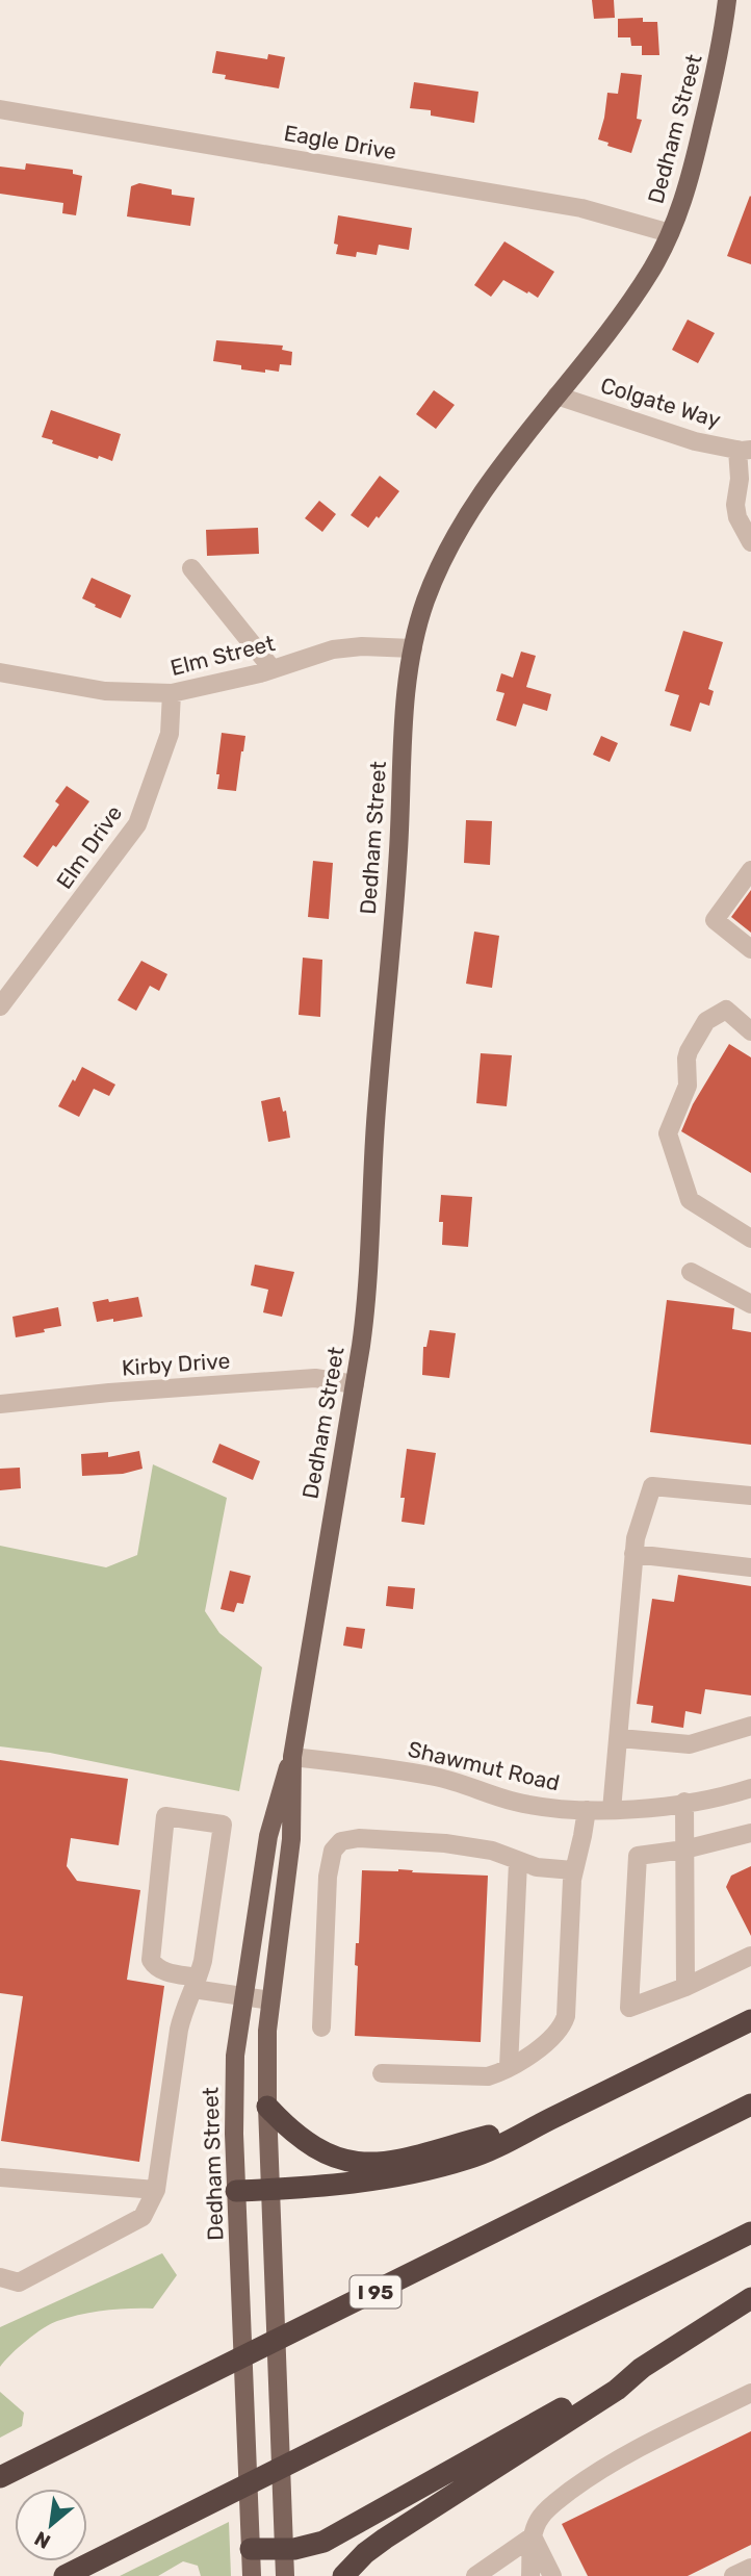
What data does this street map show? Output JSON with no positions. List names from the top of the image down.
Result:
{
  "streets": {
    "highway": ["I 95"],
    "main road": ["Dedham Street"],
    "street": [
      "Eagle Drive",
      "Colgate Way",
      "Elm Street",
      "Elm Drive",
      "Kirby Drive",
      "Shawmut Road"
    ]
  },
  "crossings": [
    ["Dedham Street", "Eagle Drive"],
    ["Dedham Street", "Colgate Way"],
    ["Dedham Street", "Elm Street"],
    ["Dedham Street", "Kirby Drive"],
    ["Dedham Street", "Shawmut Road"],
    ["Elm Street", "Elm Drive"]
  ],
  "north": "bottom left"
}
